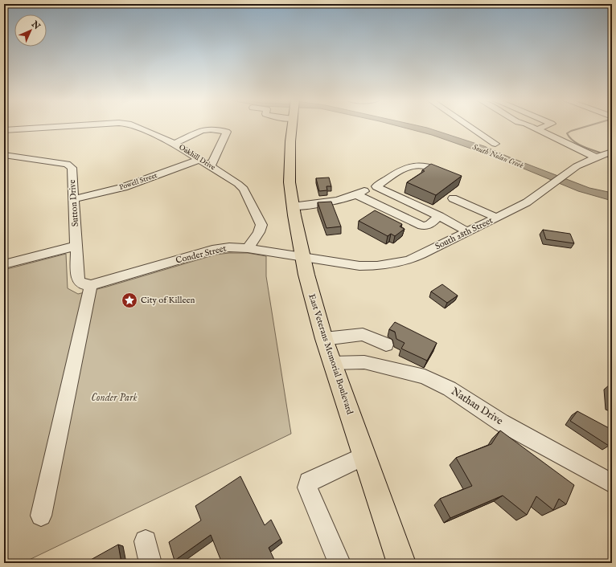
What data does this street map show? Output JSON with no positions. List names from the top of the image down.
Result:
{
  "streets": {
    "main road": ["East Veterans Memorial Boulevard"],
    "street": [
      "Oakhill Drive",
      "Powell Street",
      "Sutton Drive",
      "South 28th Street",
      "Conder Street",
      "Nathan Drive"
    ]
  },
  "crossings": [
    ["Oakhill Drive", "Powell Street"],
    ["Oakhill Drive", "Conder Street"],
    ["Powell Street", "Sutton Drive"],
    ["Sutton Drive", "Conder Street"],
    ["South 28th Street", "Conder Street"],
    ["South 28th Street", "East Veterans Memorial Boulevard"],
    ["Conder Street", "East Veterans Memorial Boulevard"],
    ["East Veterans Memorial Boulevard", "Nathan Drive"]
  ],
  "water": ["South Nolan Creek"],
  "parks": ["Conder Park"],
  "places": {
    "place": ["City of Killeen"]
  },
  "north": "top right"
}
